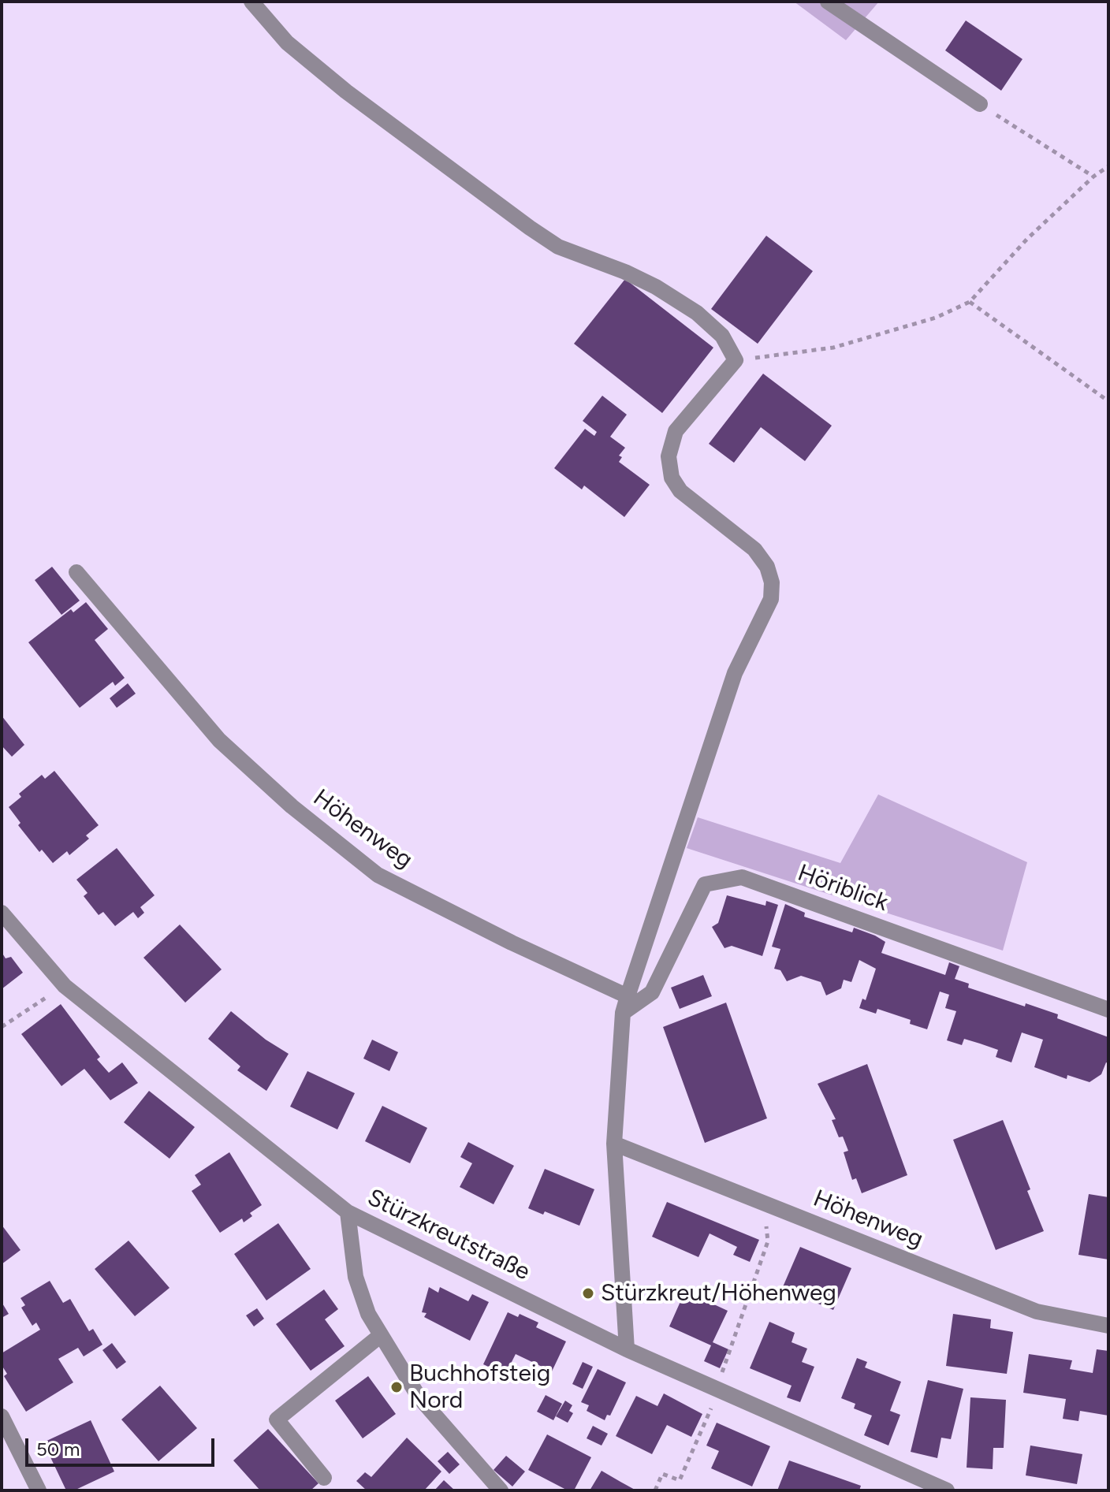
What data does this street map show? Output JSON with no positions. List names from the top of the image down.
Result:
{
  "streets": {
    "street": ["Höhenweg", "Höriblick", "Stürzkreutstraße"]
  },
  "places": ["Stürzkreut/Höhenweg", "Buchhofsteig Nord"],
  "scale_bar": "50 m"
}
